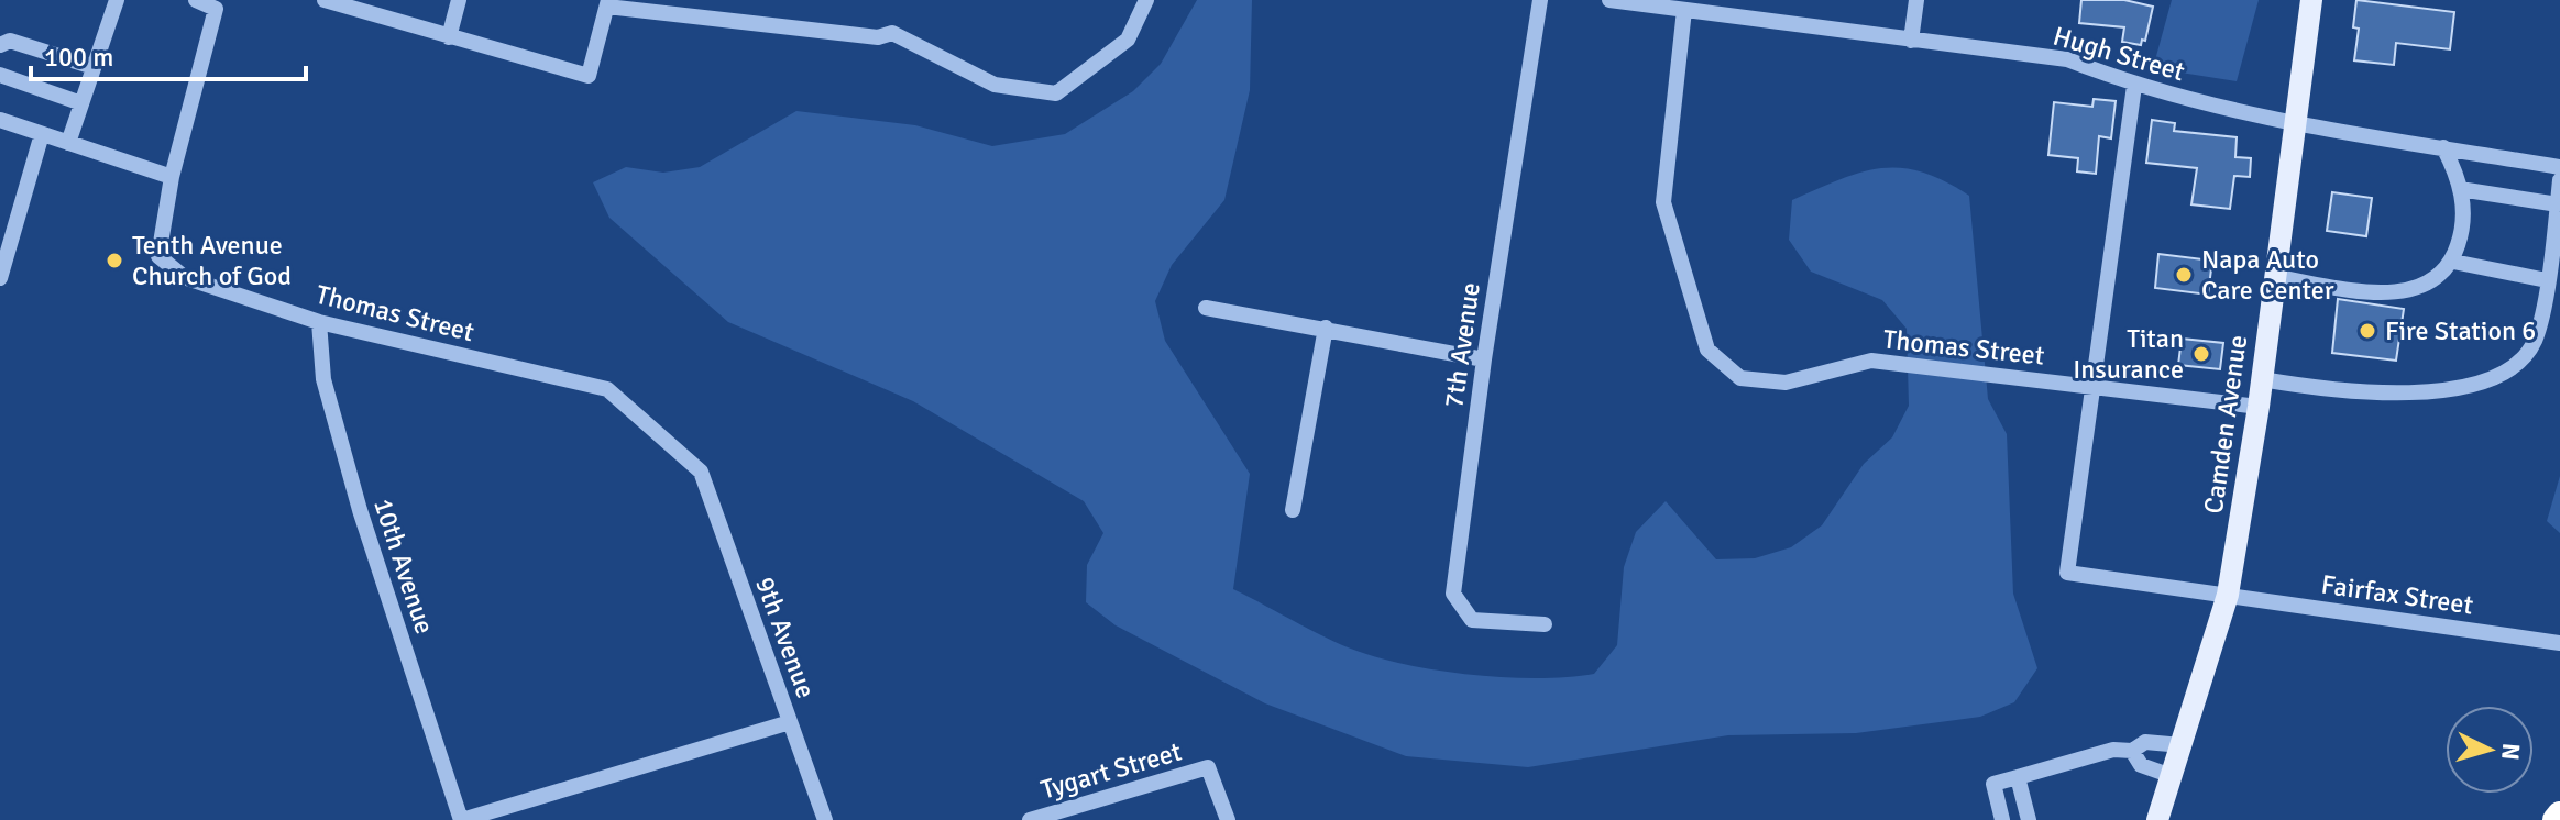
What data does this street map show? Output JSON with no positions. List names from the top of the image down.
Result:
{
  "streets": {
    "main road": ["Camden Avenue"],
    "street": [
      "Hugh Street",
      "Thomas Street",
      "7th Avenue",
      "10th Avenue",
      "Fairfax Street",
      "9th Avenue",
      "Tygart Street"
    ]
  },
  "crossings": [
    ["Hugh Street", "Thomas Street"],
    ["Hugh Street", "Camden Avenue"],
    ["Thomas Street", "Camden Avenue"],
    ["Thomas Street", "10th Avenue"],
    ["Thomas Street", "9th Avenue"],
    ["Camden Avenue", "Fairfax Street"]
  ],
  "places": [
    "Tenth Avenue Church of God",
    "Napa Auto Care Center",
    "Fire Station 6",
    "Titan Insurance"
  ],
  "scale_bar": "100 m",
  "north": "right"
}
